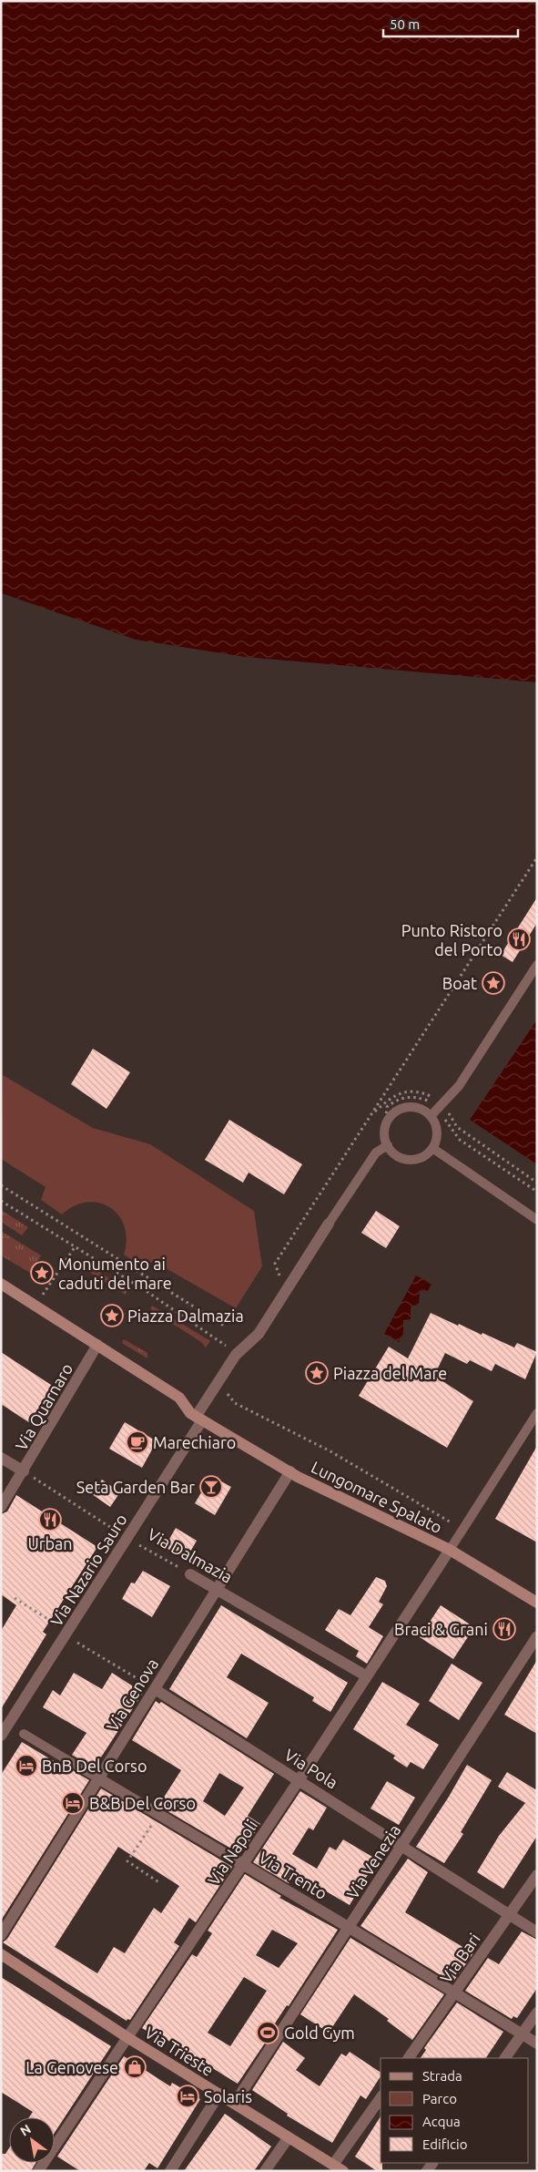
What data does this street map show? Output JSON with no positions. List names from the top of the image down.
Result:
{
  "streets": {
    "street": [
      "Via Quarnaro",
      "Lungomare Spalato",
      "Via Dalmazia",
      "Via Nazario Sauro",
      "Via Genova",
      "Via Pola",
      "Via Napoli",
      "Via Venezia",
      "Via Trento",
      "Via Bari",
      "Via Trieste"
    ]
  },
  "crossings": [
    ["Via Quarnaro", "Lungomare Spalato"],
    ["Via Quarnaro", "Via Dalmazia"],
    ["Lungomare Spalato", "Via Nazario Sauro"],
    ["Lungomare Spalato", "Via Genova"],
    ["Lungomare Spalato", "Via Napoli"],
    ["Via Dalmazia", "Via Nazario Sauro"],
    ["Via Dalmazia", "Via Genova"],
    ["Via Dalmazia", "Via Napoli"],
    ["Via Genova", "Via Pola"],
    ["Via Genova", "Via Trento"],
    ["Via Pola", "Via Napoli"],
    ["Via Pola", "Via Venezia"],
    ["Via Pola", "Via Bari"],
    ["Via Napoli", "Via Trento"],
    ["Via Napoli", "Via Trieste"],
    ["Via Venezia", "Via Trento"],
    ["Via Venezia", "Via Trieste"],
    ["Via Trento", "Via Bari"]
  ],
  "places": {
    "restaurant": ["Punto Ristoro del Porto", "Urban", "Braci & Grani"],
    "place": [
      "Boat",
      "Monumento ai caduti del mare",
      "Piazza Dalmazia",
      "Piazza del Mare"
    ],
    "cafe": ["Marechiaro"],
    "bar": ["Seta Garden Bar"],
    "hotel": ["BnB Del Corso", "B&B Del Corso", "Solaris"],
    "sports": ["Gold Gym"],
    "shop": ["La Genovese"]
  },
  "legend": [
    "Strada",
    "Parco",
    "Acqua",
    "Edificio"
  ],
  "scale_bar": "50 m",
  "north": "top left"
}
